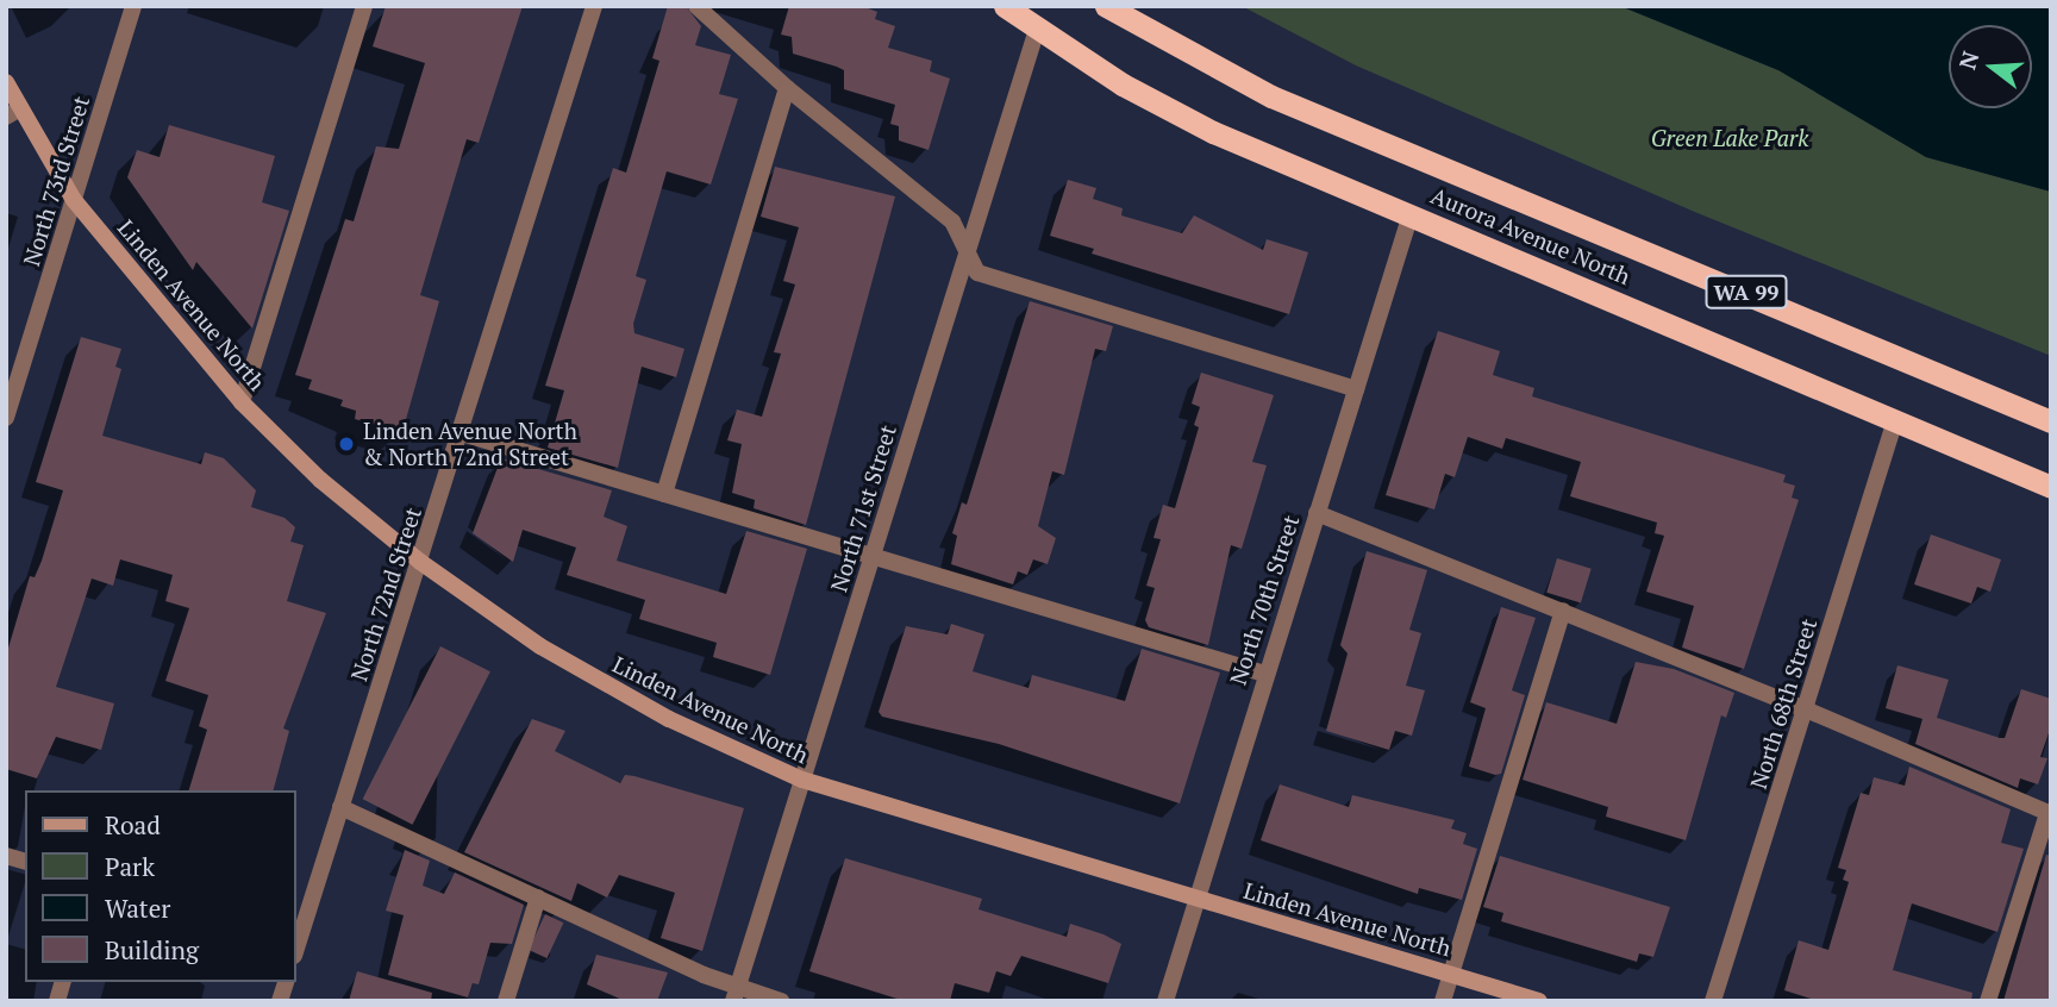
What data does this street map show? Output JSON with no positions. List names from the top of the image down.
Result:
{
  "streets": {
    "highway": ["Aurora Avenue North", "WA 99"],
    "main road": ["Linden Avenue North"],
    "street": [
      "North 73rd Street",
      "North 71st Street",
      "North 72nd Street",
      "North 70th Street",
      "North 68th Street"
    ]
  },
  "crossings": [
    ["North 73rd Street", "Linden Avenue North"],
    ["Aurora Avenue North", "North 71st Street"],
    ["Aurora Avenue North", "North 70th Street"],
    ["Aurora Avenue North", "North 68th Street"],
    ["Linden Avenue North", "North 71st Street"],
    ["Linden Avenue North", "North 72nd Street"],
    ["Linden Avenue North", "North 70th Street"]
  ],
  "parks": ["Green Lake Park"],
  "places": ["Linden Avenue North & North 72nd Street"],
  "legend": [
    "Road",
    "Park",
    "Water",
    "Building"
  ],
  "north": "left"
}
